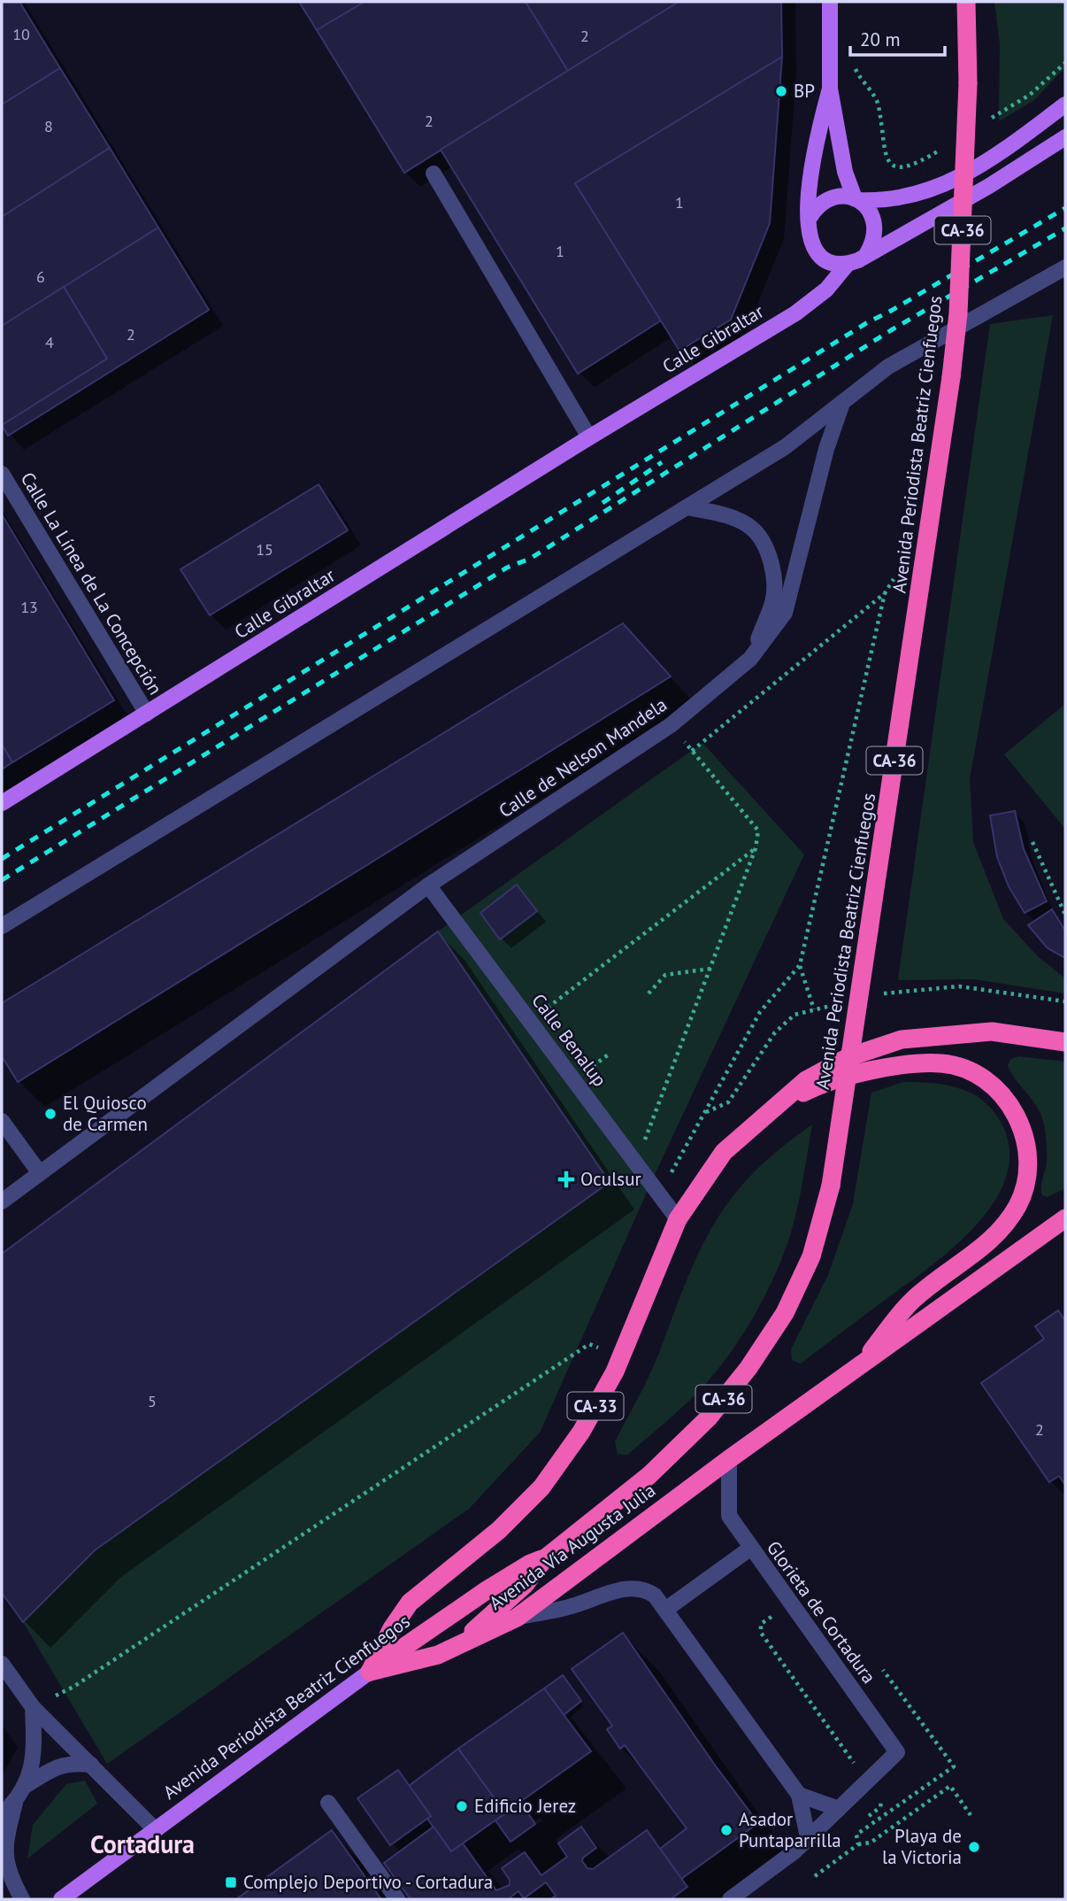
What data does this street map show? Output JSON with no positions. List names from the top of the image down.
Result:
{
  "streets": {
    "highway": [
      "CA-36",
      "Avenida Periodista Beatriz Cienfuegos",
      "CA-33",
      "Avenida Vía Augusta Julia"
    ],
    "main road": ["Calle Gibraltar"],
    "street": [
      "Calle La Línea de La Concepción",
      "Calle de Nelson Mandela",
      "Calle Benalup",
      "Glorieta de Cortadura"
    ]
  },
  "crossings": [
    ["Calle Gibraltar", "Calle La Línea de La Concepción"],
    ["Avenida Periodista Beatriz Cienfuegos", "CA-33"],
    ["Avenida Periodista Beatriz Cienfuegos", "Avenida Vía Augusta Julia"],
    ["Calle de Nelson Mandela", "Calle Benalup"],
    ["Calle Benalup", "CA-33"],
    ["CA-33", "Avenida Vía Augusta Julia"]
  ],
  "districts": ["Cortadura"],
  "places": {
    "other": [
      "BP",
      "El Quiosco de Carmen",
      "Edificio Jerez",
      "Asador Puntaparrilla",
      "Playa de la Victoria"
    ],
    "health": ["Oculsur"],
    "transit": ["Complejo Deportivo - Cortadura"]
  },
  "house_numbers": [
    "10",
    "2",
    "2",
    "8",
    "1",
    "1",
    "6",
    "2",
    "4",
    "15",
    "13",
    "5",
    "2"
  ],
  "scale_bar": "20 m"
}
